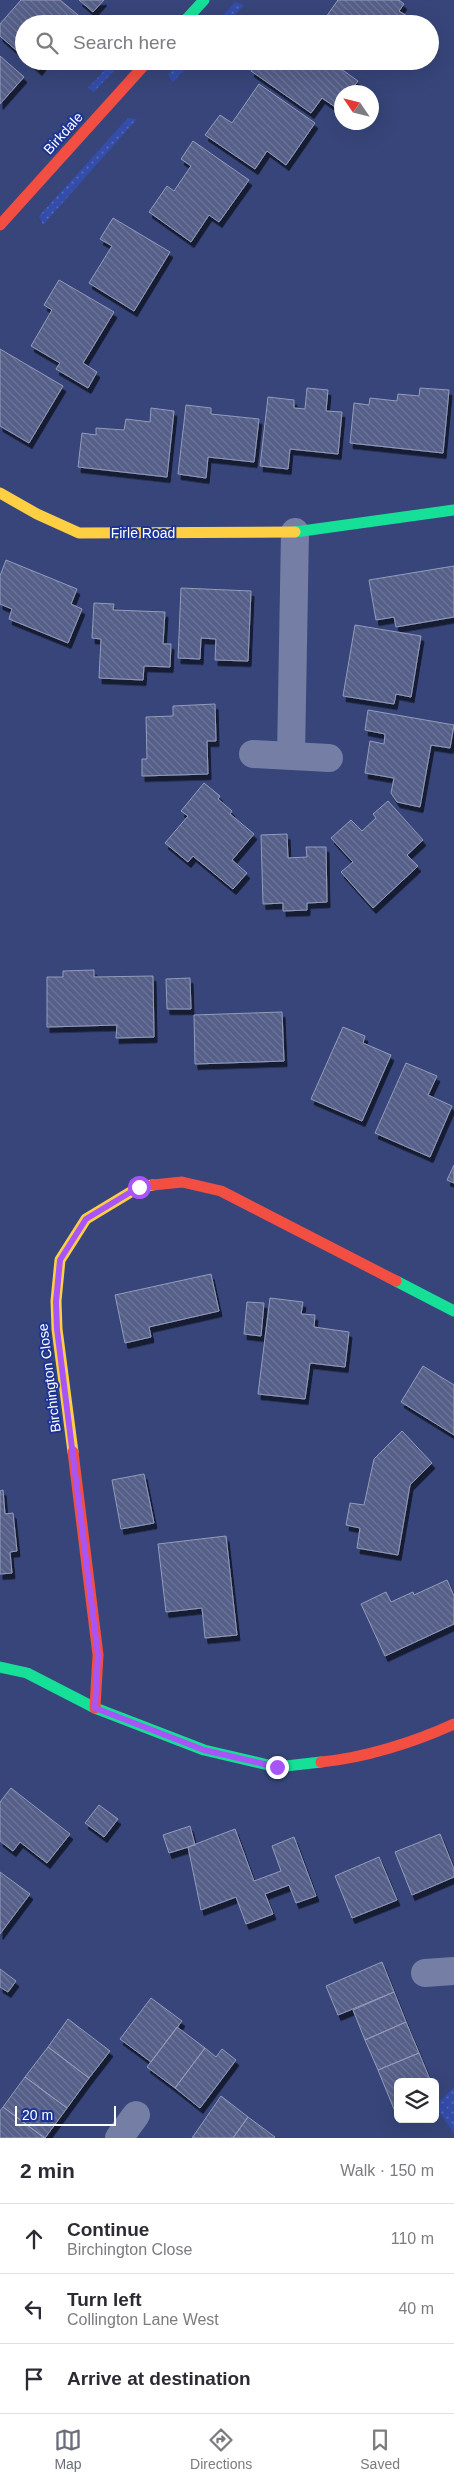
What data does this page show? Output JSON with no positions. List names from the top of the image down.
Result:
{
  "streets": {
    "street": ["Birkdale", "Firle Road", "Birchington Close"]
  },
  "scale_bar": "20 m",
  "north": "top left",
  "page": {
    "search": "Search here",
    "scale": "20 m",
    "heading": ["2 min", "Walk · 150 m"],
    "list": [
      ["Continue", "Birchington Close", "110 m"],
      ["Turn left", "Collington Lane West", "40 m"],
      "Arrive at destination"
    ],
    "nav": ["Map", "Directions", "Saved"]
  }
}
